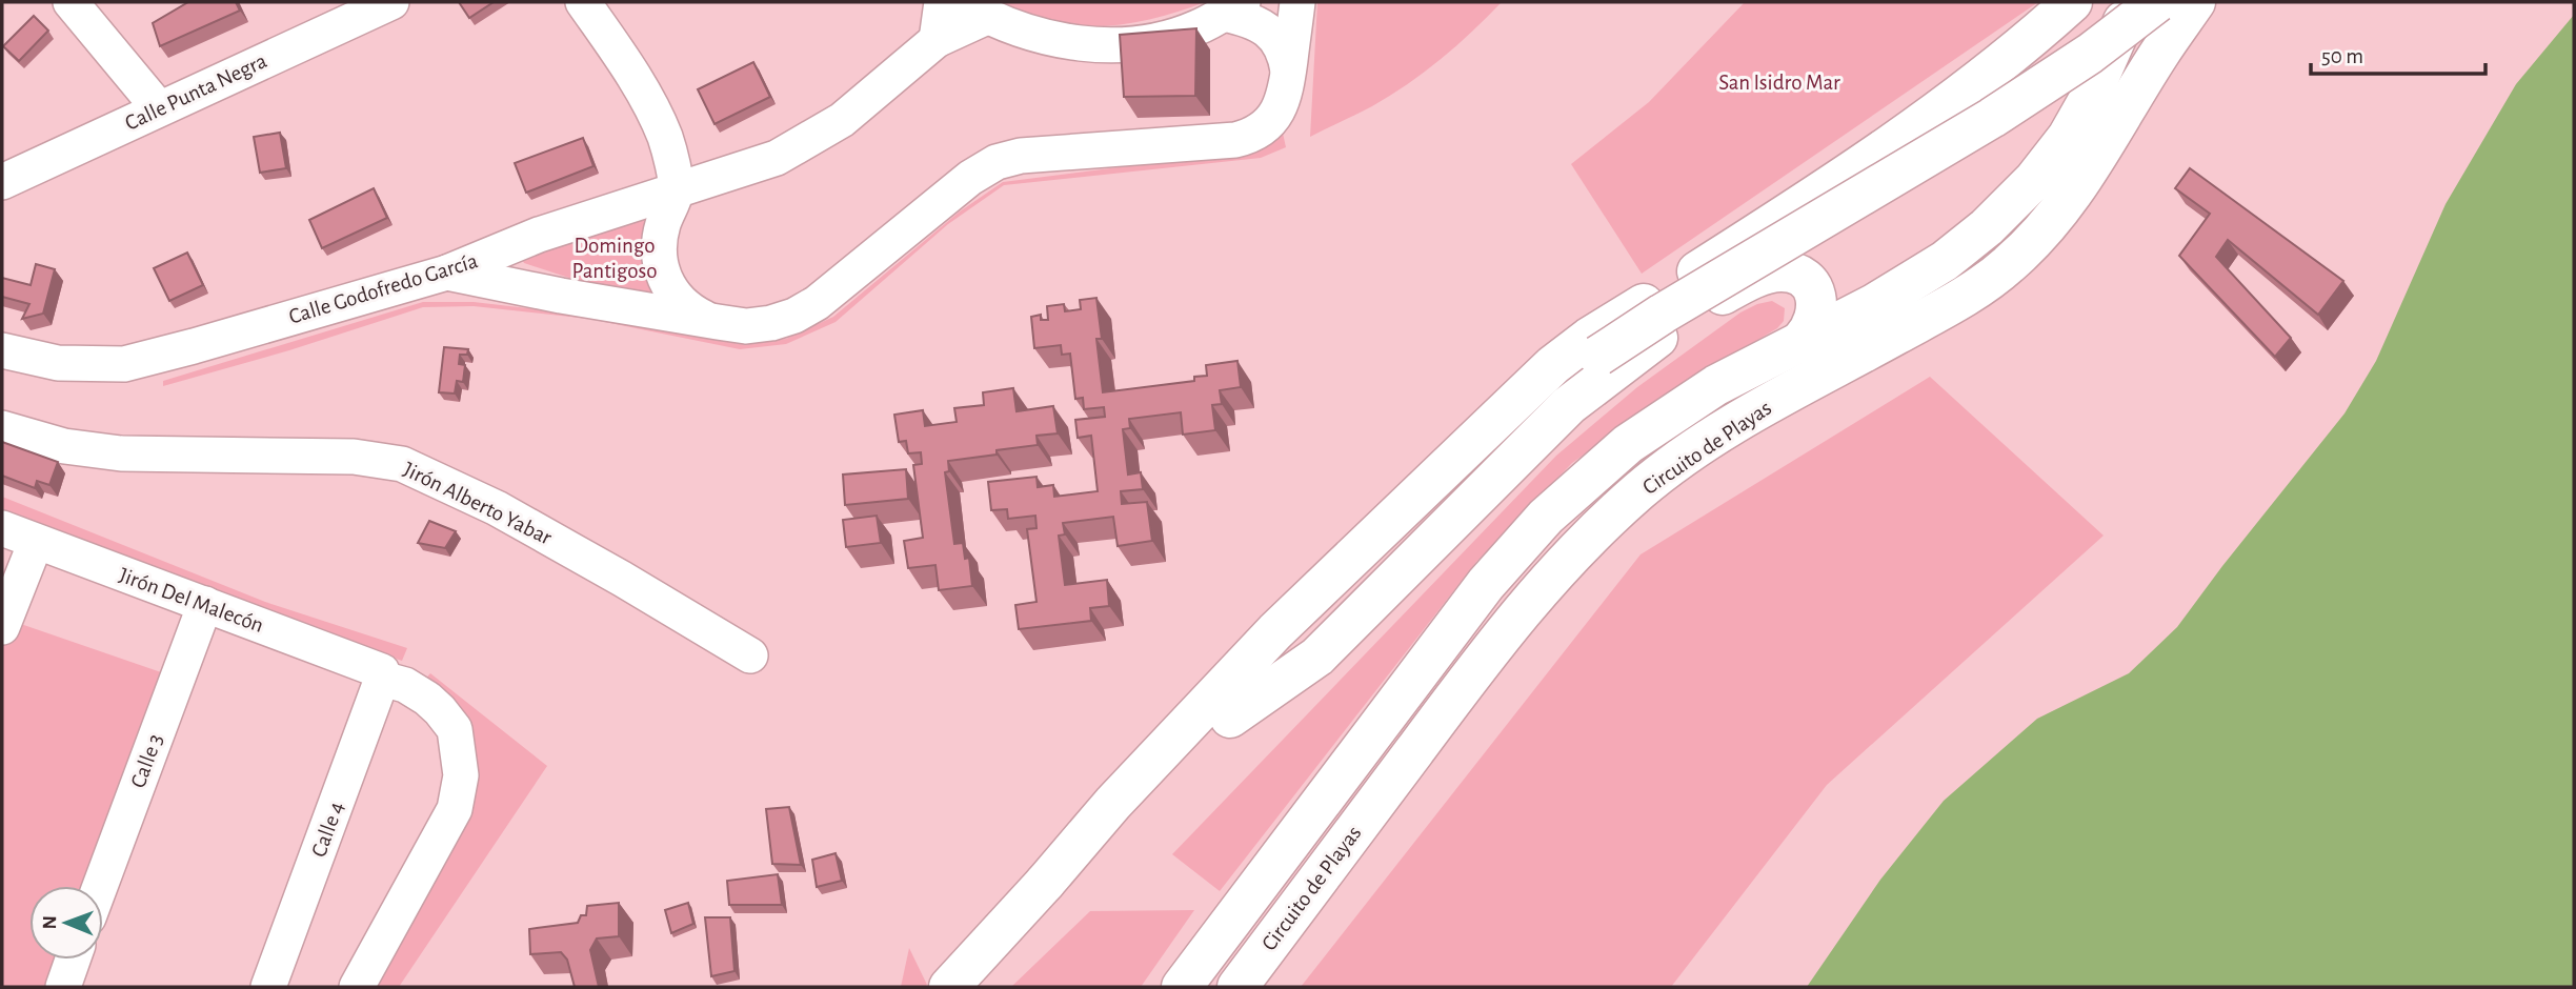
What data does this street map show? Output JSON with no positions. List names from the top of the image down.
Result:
{
  "streets": {
    "main road": ["Circuito de Playas"],
    "street": [
      "Calle Punta Negra",
      "Calle Godofredo García",
      "Jirón Alberto Yabar",
      "Jirón Del Malecón",
      "Calle 3",
      "Calle 4"
    ]
  },
  "crossings": [
    ["Jirón Del Malecón", "Calle 3"],
    ["Jirón Del Malecón", "Calle 4"]
  ],
  "parks": ["San Isidro Mar", "Domingo Pantigoso"],
  "scale_bar": "50 m",
  "north": "left"
}
